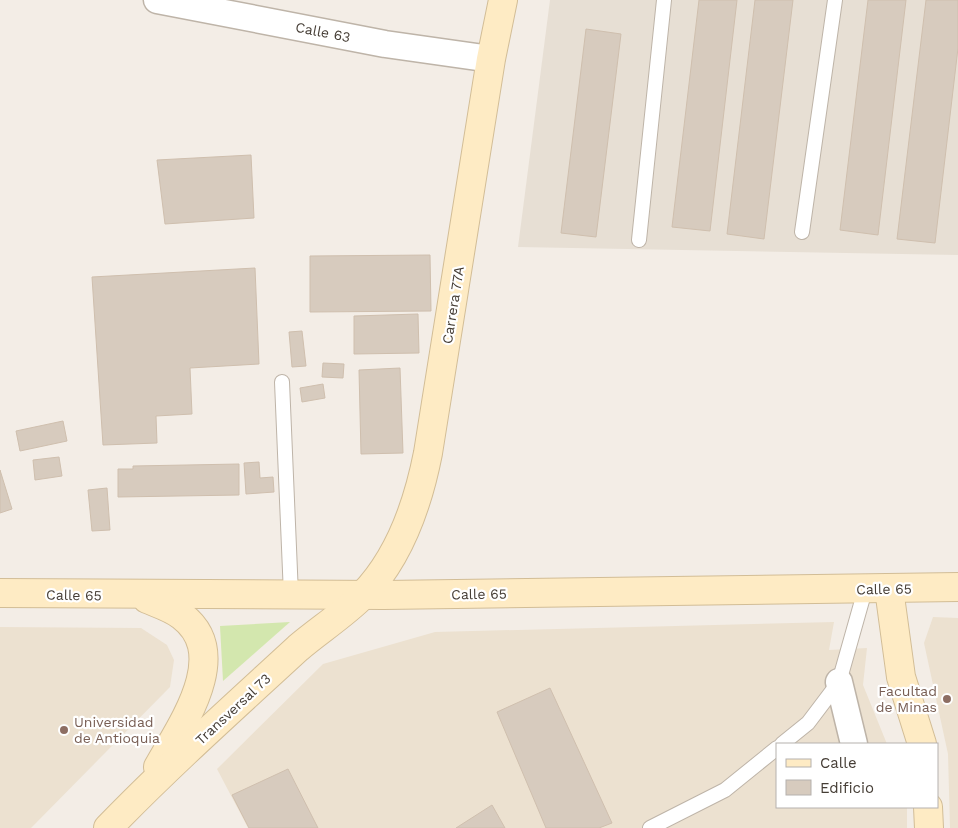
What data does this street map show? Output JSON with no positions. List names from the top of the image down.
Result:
{
  "streets": {
    "main road": ["Carrera 77A", "Calle 65", "Transversal 73"],
    "street": ["Calle 63"]
  },
  "crossings": [
    ["Calle 63", "Carrera 77A"],
    ["Carrera 77A", "Calle 65"],
    ["Carrera 77A", "Transversal 73"],
    ["Calle 65", "Transversal 73"]
  ],
  "places": ["Facultad de Minas", "Universidad de Antioquia"],
  "legend": ["Calle", "Edificio"]
}
